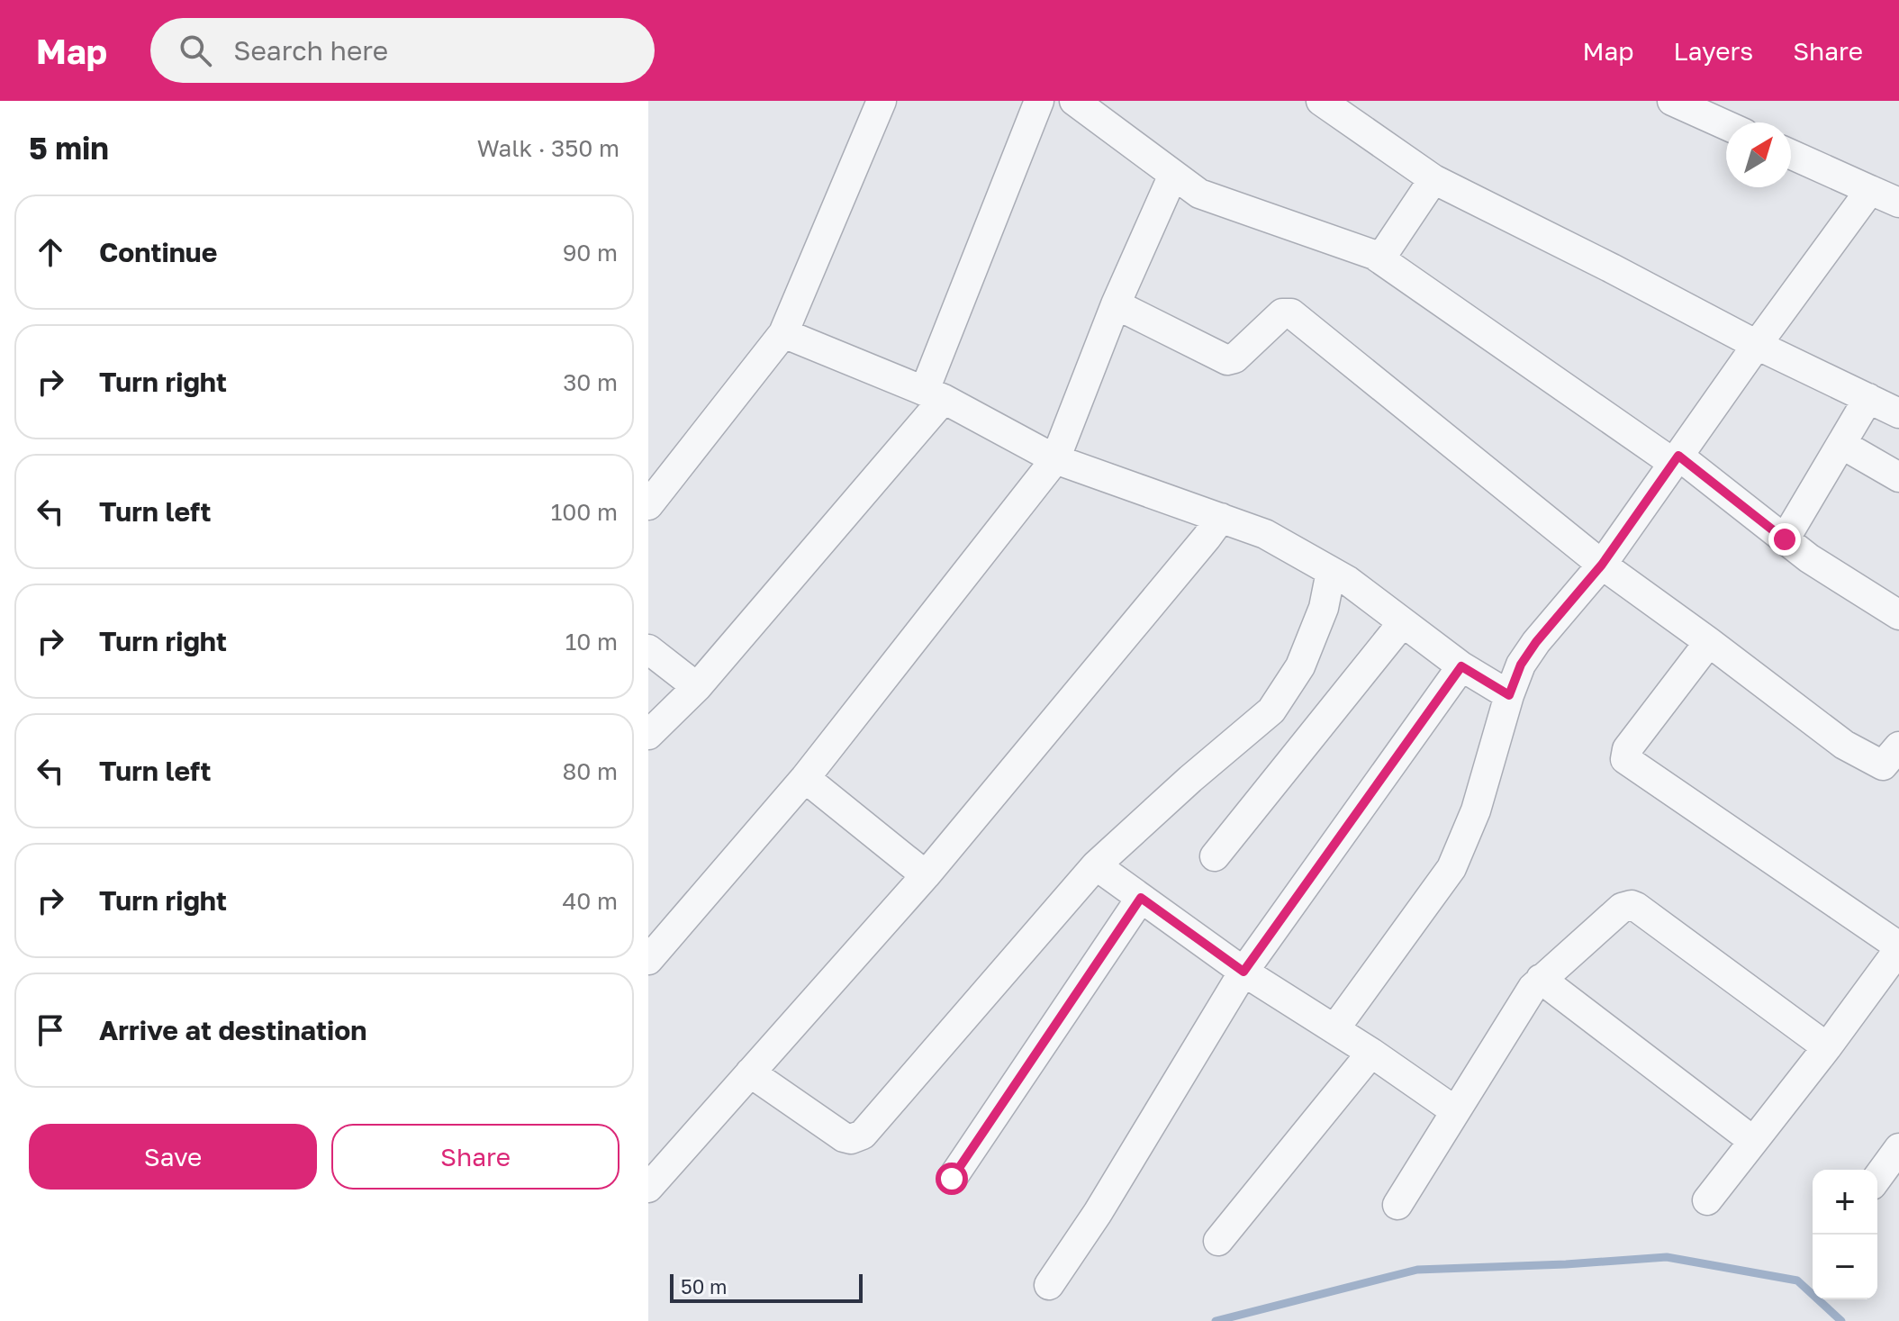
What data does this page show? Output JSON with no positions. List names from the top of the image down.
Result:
{
  "scale_bar": "50 m",
  "north": "top right",
  "page": {
    "header": "Map",
    "search": "Search here",
    "nav": ["Map", "Layers", "Share"],
    "heading": ["5 min", "Walk · 350 m"],
    "list": [
      ["Continue", "90 m"],
      ["Turn right", "30 m"],
      ["Turn left", "100 m"],
      ["Turn right", "10 m"],
      ["Turn left", "80 m"],
      ["Turn right", "40 m"],
      "Arrive at destination"
    ],
    "buttons": ["Save", "Share"],
    "map_buttons": ["+", "−"],
    "scale": "50 m"
  }
}
